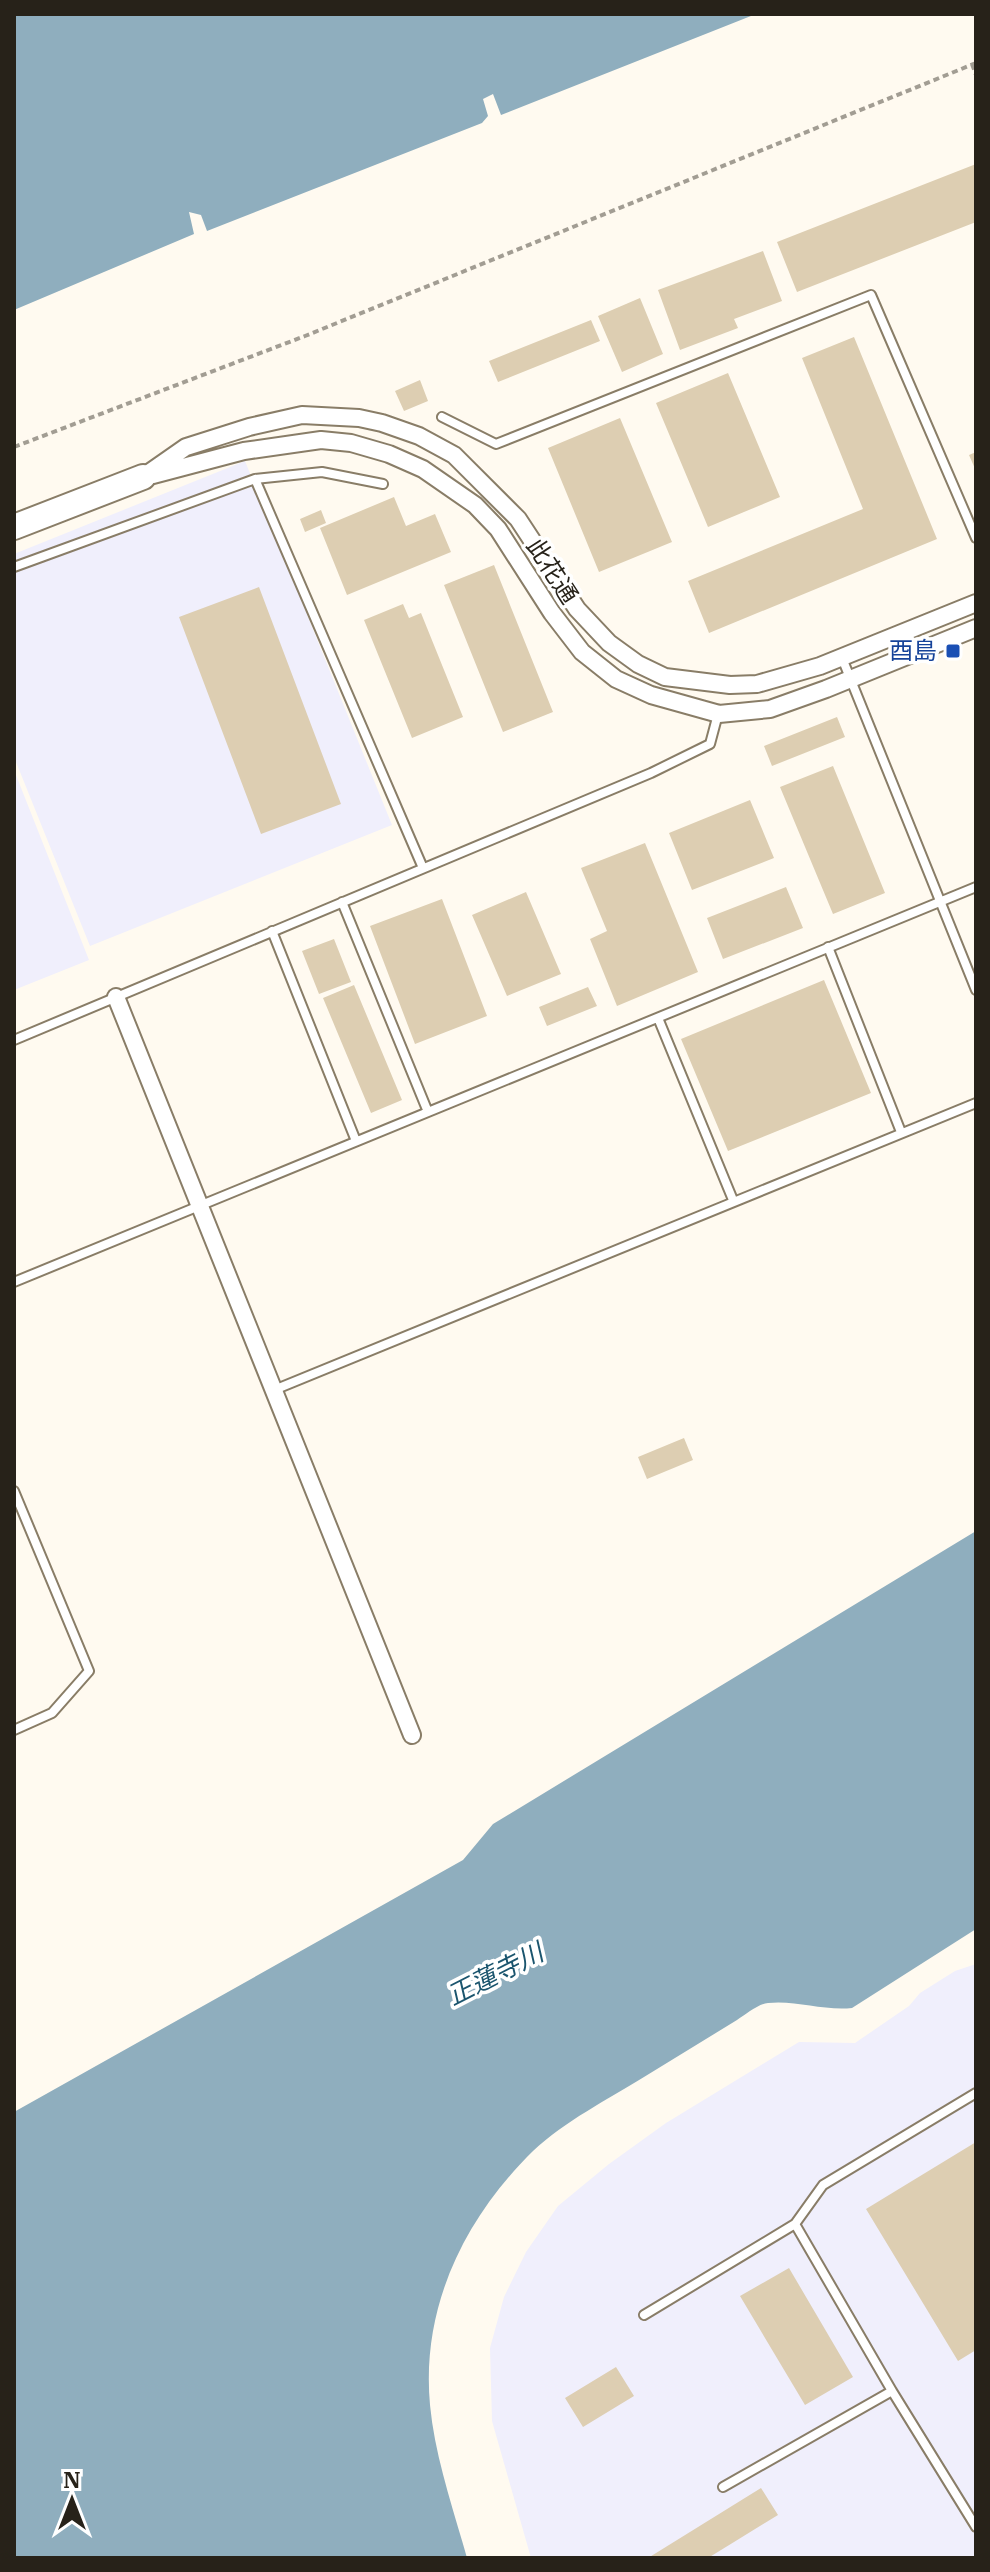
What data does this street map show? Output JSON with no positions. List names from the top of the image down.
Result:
{
  "streets": {
    "street": ["此花通"]
  },
  "water": ["正蓮寺川"],
  "places": {
    "transit": ["酉島"]
  },
  "north": "top"
}
